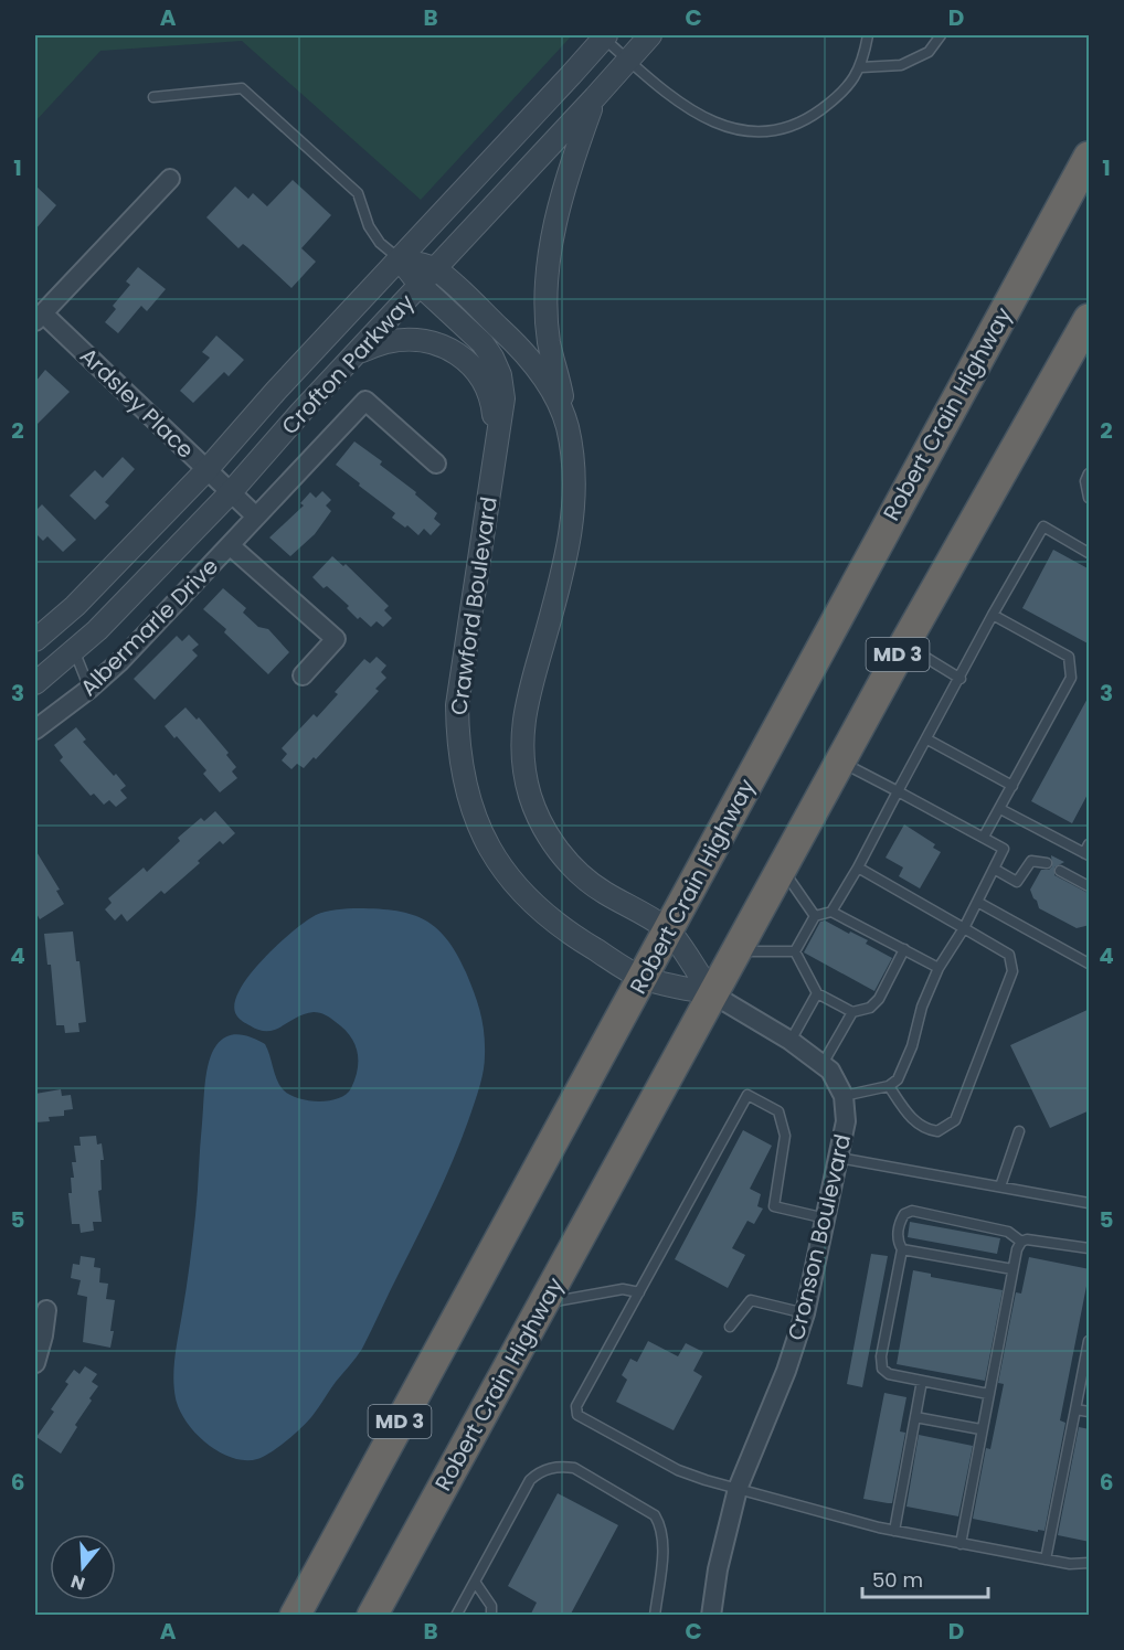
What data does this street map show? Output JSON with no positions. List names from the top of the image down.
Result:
{
  "streets": {
    "highway": ["Robert Crain Highway", "MD 3"],
    "street": [
      "Crofton Parkway",
      "Ardsley Place",
      "Crawford Boulevard",
      "Albermarle Drive",
      "Cronson Boulevard"
    ]
  },
  "crossings": [
    ["Crofton Parkway", "Ardsley Place"],
    ["Crofton Parkway", "Crawford Boulevard"],
    ["Robert Crain Highway", "Crawford Boulevard"],
    ["Robert Crain Highway", "Cronson Boulevard"],
    ["Crawford Boulevard", "Cronson Boulevard"]
  ],
  "scale_bar": "50 m",
  "north": "bottom",
  "grid": {
    "columns": [
      "A",
      "B",
      "C",
      "D"
    ],
    "rows": [
      "1",
      "2",
      "3",
      "4",
      "5",
      "6"
    ]
  }
}
